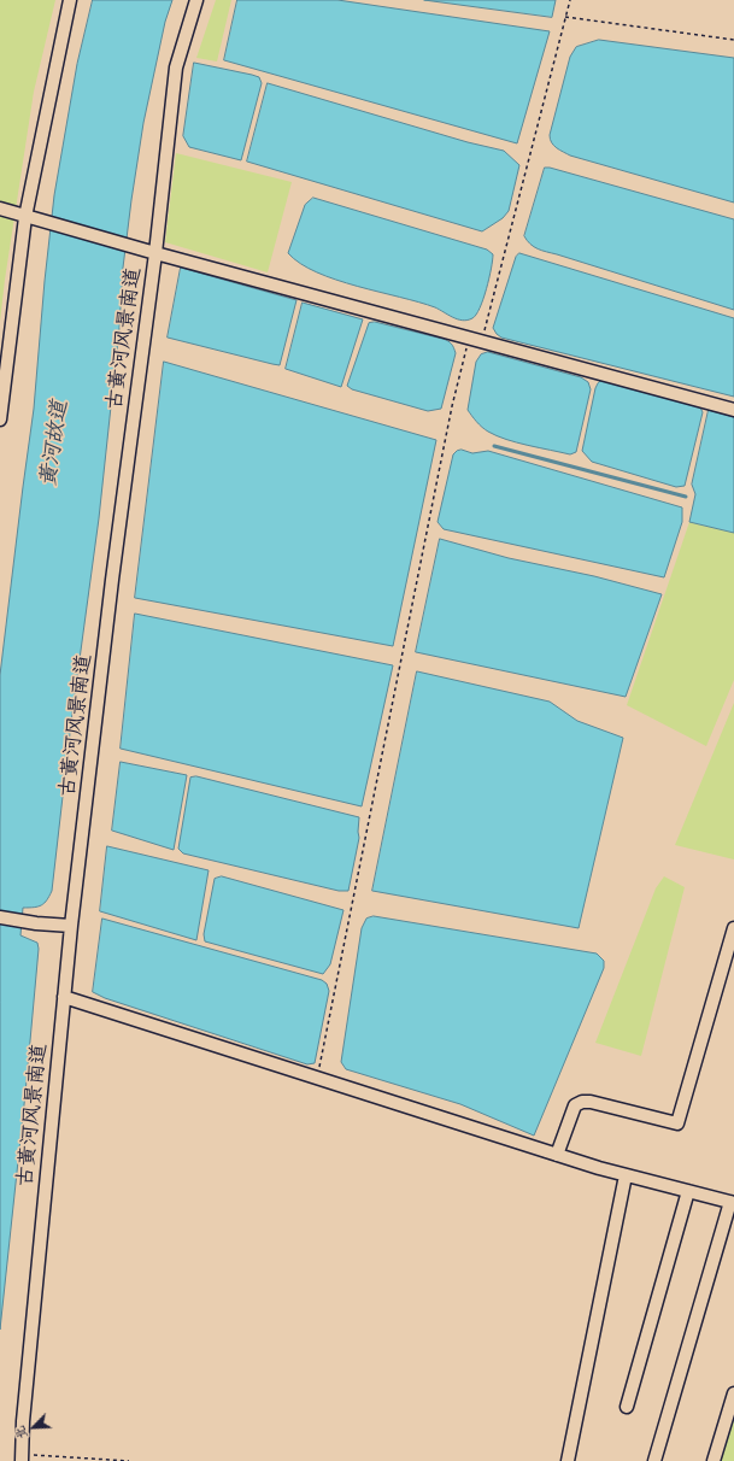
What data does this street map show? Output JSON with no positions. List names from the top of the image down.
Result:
{
  "streets": {
    "street": ["古黄河风景南道"]
  },
  "water": ["黄河故道"],
  "north": "bottom left"
}
